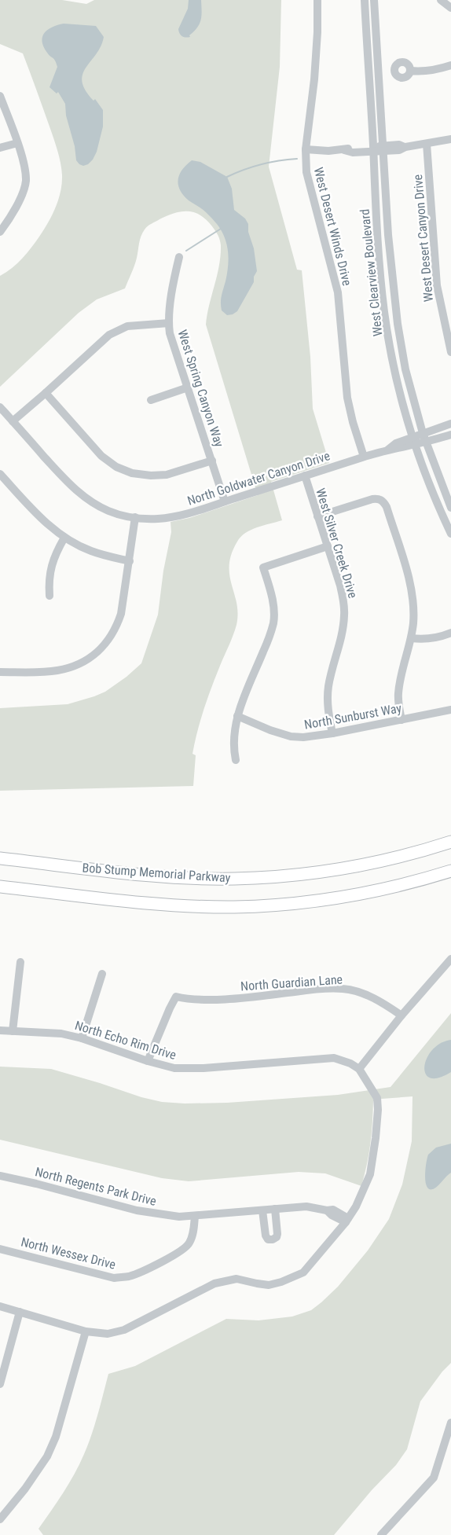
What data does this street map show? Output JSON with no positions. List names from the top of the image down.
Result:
{
  "streets": {
    "highway": ["Bob Stump Memorial Parkway"],
    "street": [
      "West Desert Winds Drive",
      "West Desert Canyon Drive",
      "West Clearview Boulevard",
      "West Spring Canyon Way",
      "North Goldwater Canyon Drive",
      "West Silver Creek Drive",
      "North Sunburst Way",
      "North Guardian Lane",
      "North Echo Rim Drive",
      "North Regents Park Drive",
      "North Wessex Drive"
    ]
  },
  "crossings": [
    ["West Desert Winds Drive", "North Goldwater Canyon Drive"],
    ["West Clearview Boulevard", "North Goldwater Canyon Drive"],
    ["West Spring Canyon Way", "North Goldwater Canyon Drive"],
    ["North Goldwater Canyon Drive", "West Silver Creek Drive"],
    ["West Silver Creek Drive", "North Sunburst Way"],
    ["North Guardian Lane", "North Echo Rim Drive"],
    ["North Regents Park Drive", "North Wessex Drive"]
  ]
}
